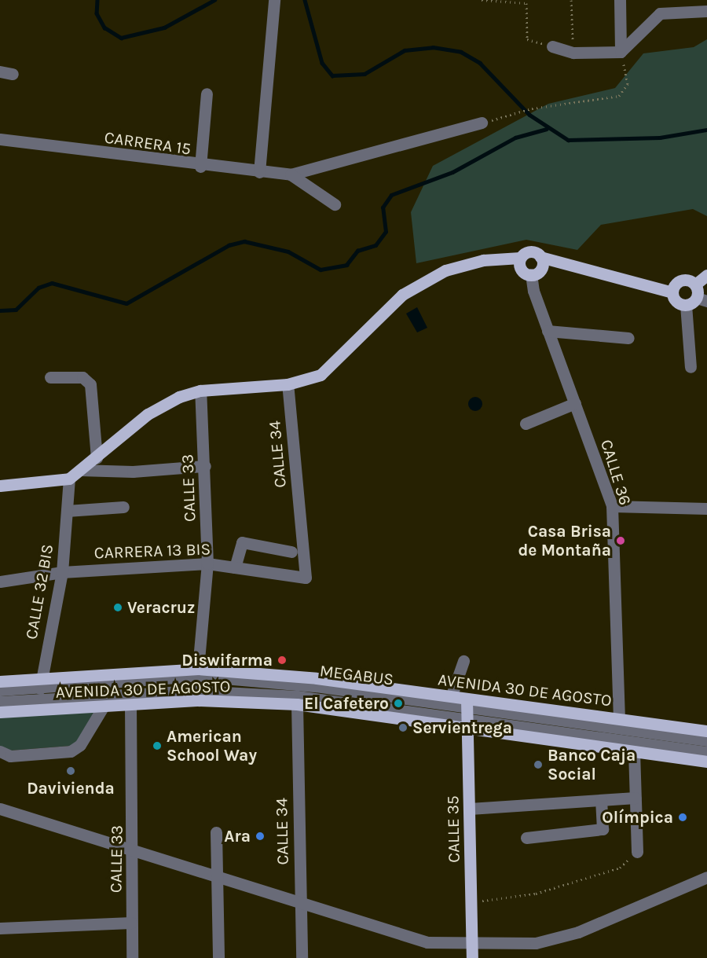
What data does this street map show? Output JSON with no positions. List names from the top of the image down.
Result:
{
  "streets": {
    "main road": ["AVENIDA 30 DE AGOSTO", "CALLE 35"],
    "street": [
      "CARRERA 15",
      "CALLE 34",
      "CALLE 36",
      "CALLE 33",
      "CARRERA 13 BIS",
      "CALLE 32 BIS",
      "MEGABUS"
    ]
  },
  "crossings": [
    ["CALLE 34", "CARRERA 13 BIS"],
    ["CALLE 34", "AVENIDA 30 DE AGOSTO"],
    ["CALLE 36", "AVENIDA 30 DE AGOSTO"],
    ["CALLE 33", "CARRERA 13 BIS"],
    ["CALLE 33", "AVENIDA 30 DE AGOSTO"],
    ["CARRERA 13 BIS", "CALLE 32 BIS"],
    ["CALLE 32 BIS", "MEGABUS"],
    ["CALLE 32 BIS", "AVENIDA 30 DE AGOSTO"],
    ["MEGABUS", "AVENIDA 30 DE AGOSTO"],
    ["MEGABUS", "CALLE 35"],
    ["AVENIDA 30 DE AGOSTO", "CALLE 35"]
  ],
  "places": [
    "Casa Brisa de Montaña",
    "Veracruz",
    "Diswifarma",
    "El Cafetero",
    "Servientrega",
    "American School Way",
    "Banco Caja Social",
    "Davivienda",
    "Olímpica",
    "Ara"
  ]
}
